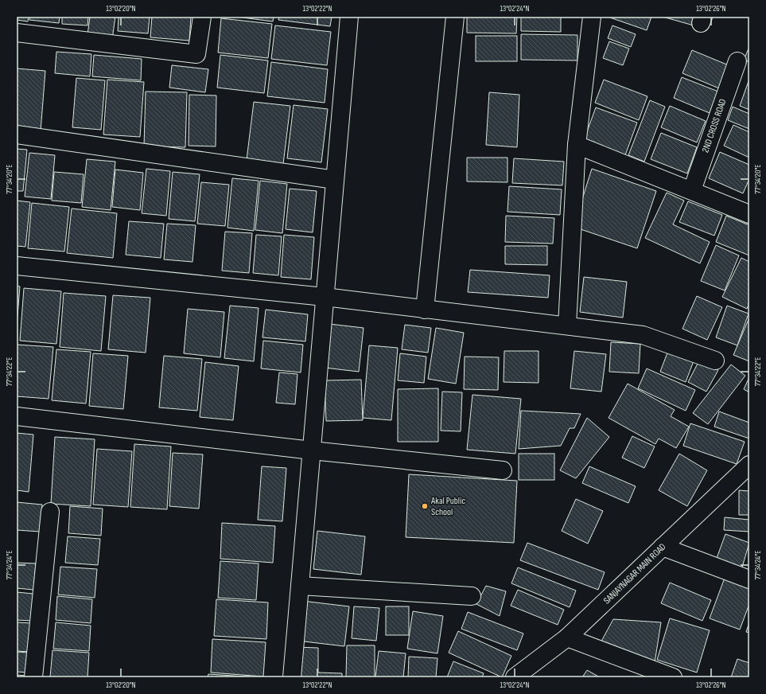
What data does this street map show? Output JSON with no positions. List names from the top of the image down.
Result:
{
  "streets": {
    "street": ["2ND CROSS ROAD", "SANJAYNAGAR MAIN ROAD"]
  },
  "places": ["Akal Public School"],
  "coordinates": [
    "13°02'20\"N",
    "13°02'22\"N",
    "13°02'24\"N",
    "13°02'26\"N",
    "77°34'20\"E",
    "77°34'22\"E",
    "77°34'24\"E"
  ]
}
